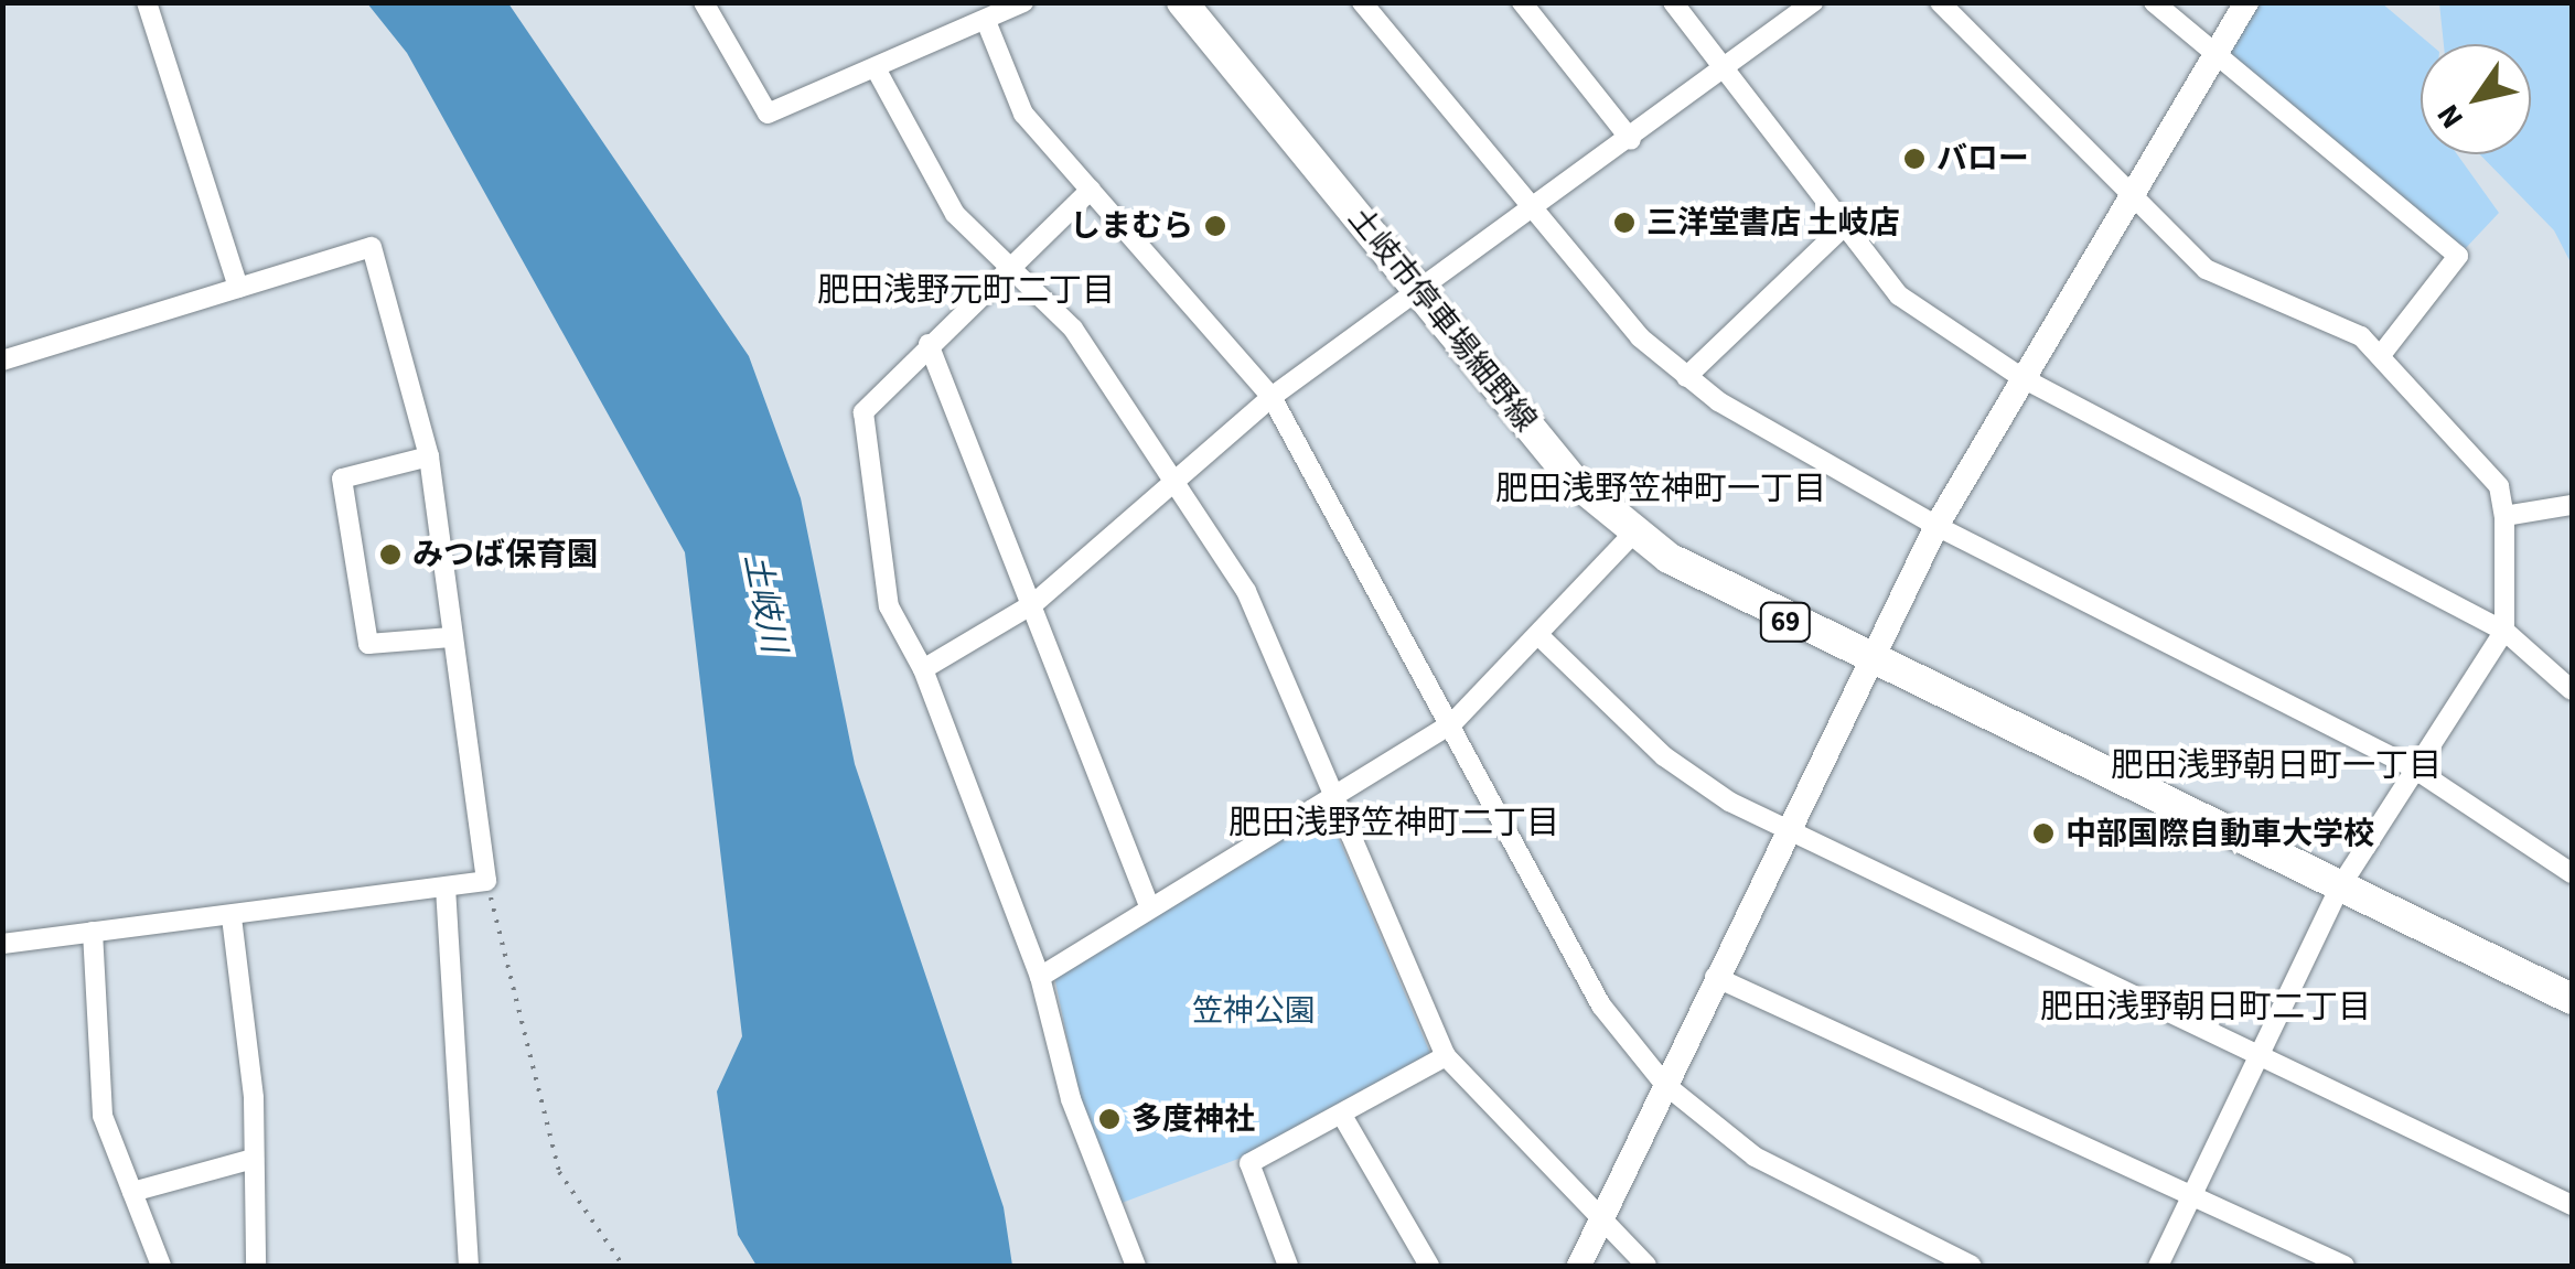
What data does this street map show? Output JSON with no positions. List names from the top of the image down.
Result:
{
  "streets": {
    "main road": ["土岐市停車場細野線", "69"]
  },
  "districts": [
    "肥田浅野元町二丁目",
    "肥田浅野笠神町一丁目",
    "肥田浅野朝日町一丁目",
    "肥田浅野笠神町二丁目",
    "肥田浅野朝日町二丁目"
  ],
  "water": ["土岐川"],
  "parks": ["笠神公園"],
  "places": [
    "バロー",
    "三洋堂書店 土岐店",
    "しまむら",
    "みつば保育園",
    "中部国際自動車大学校",
    "多度神社"
  ],
  "north": "bottom left"
}
